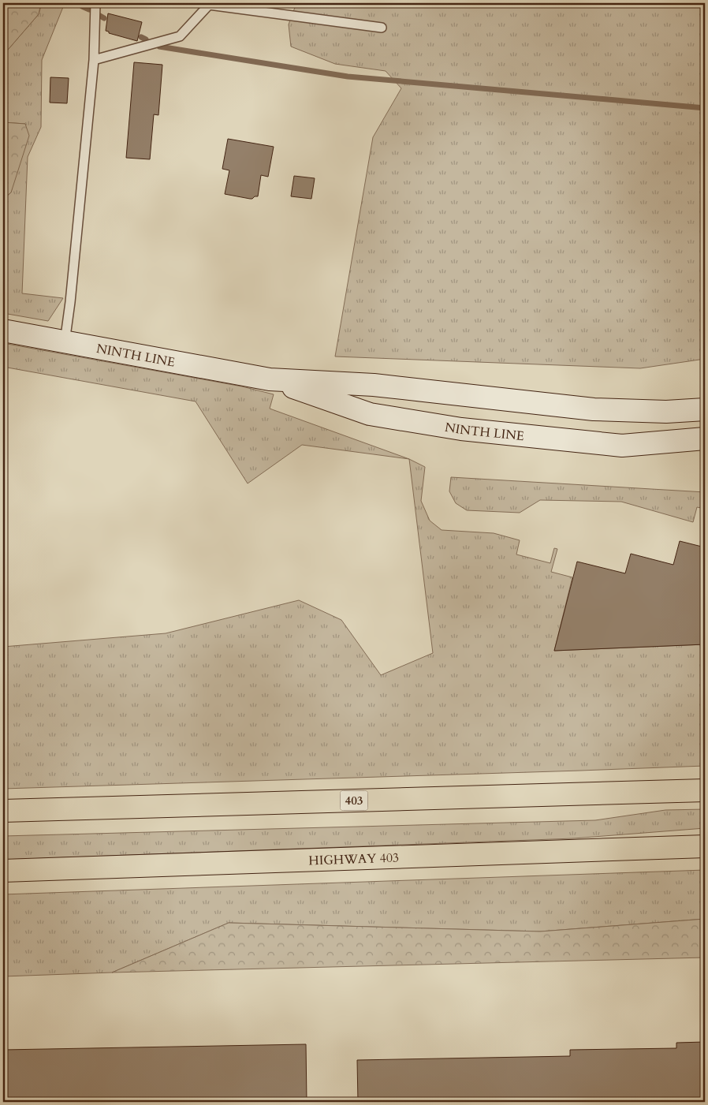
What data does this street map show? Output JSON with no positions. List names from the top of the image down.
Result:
{
  "streets": {
    "highway": ["403", "HIGHWAY 403"],
    "main road": ["NINTH LINE"]
  }
}
